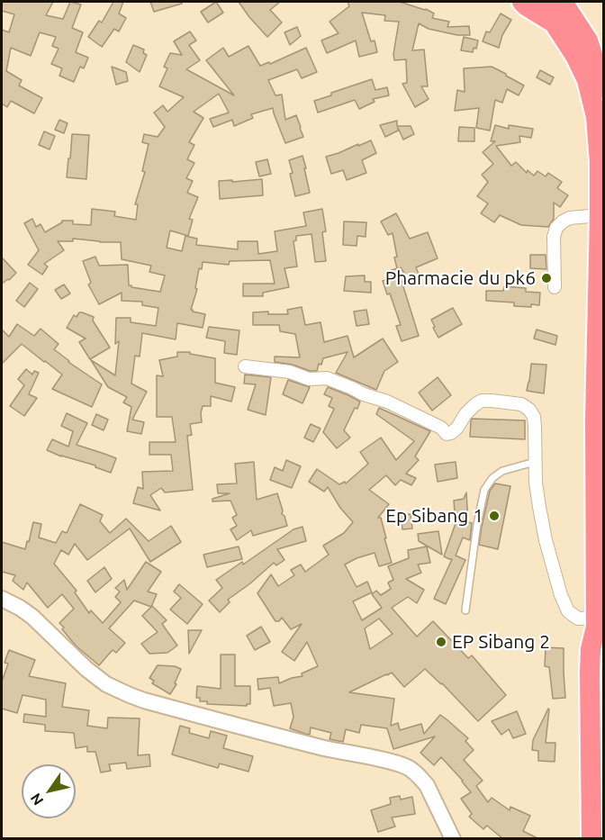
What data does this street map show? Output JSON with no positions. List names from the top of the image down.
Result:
{
  "places": ["Pharmacie du pk6", "Ep Sibang 1", "EP Sibang 2"],
  "north": "bottom left"
}
